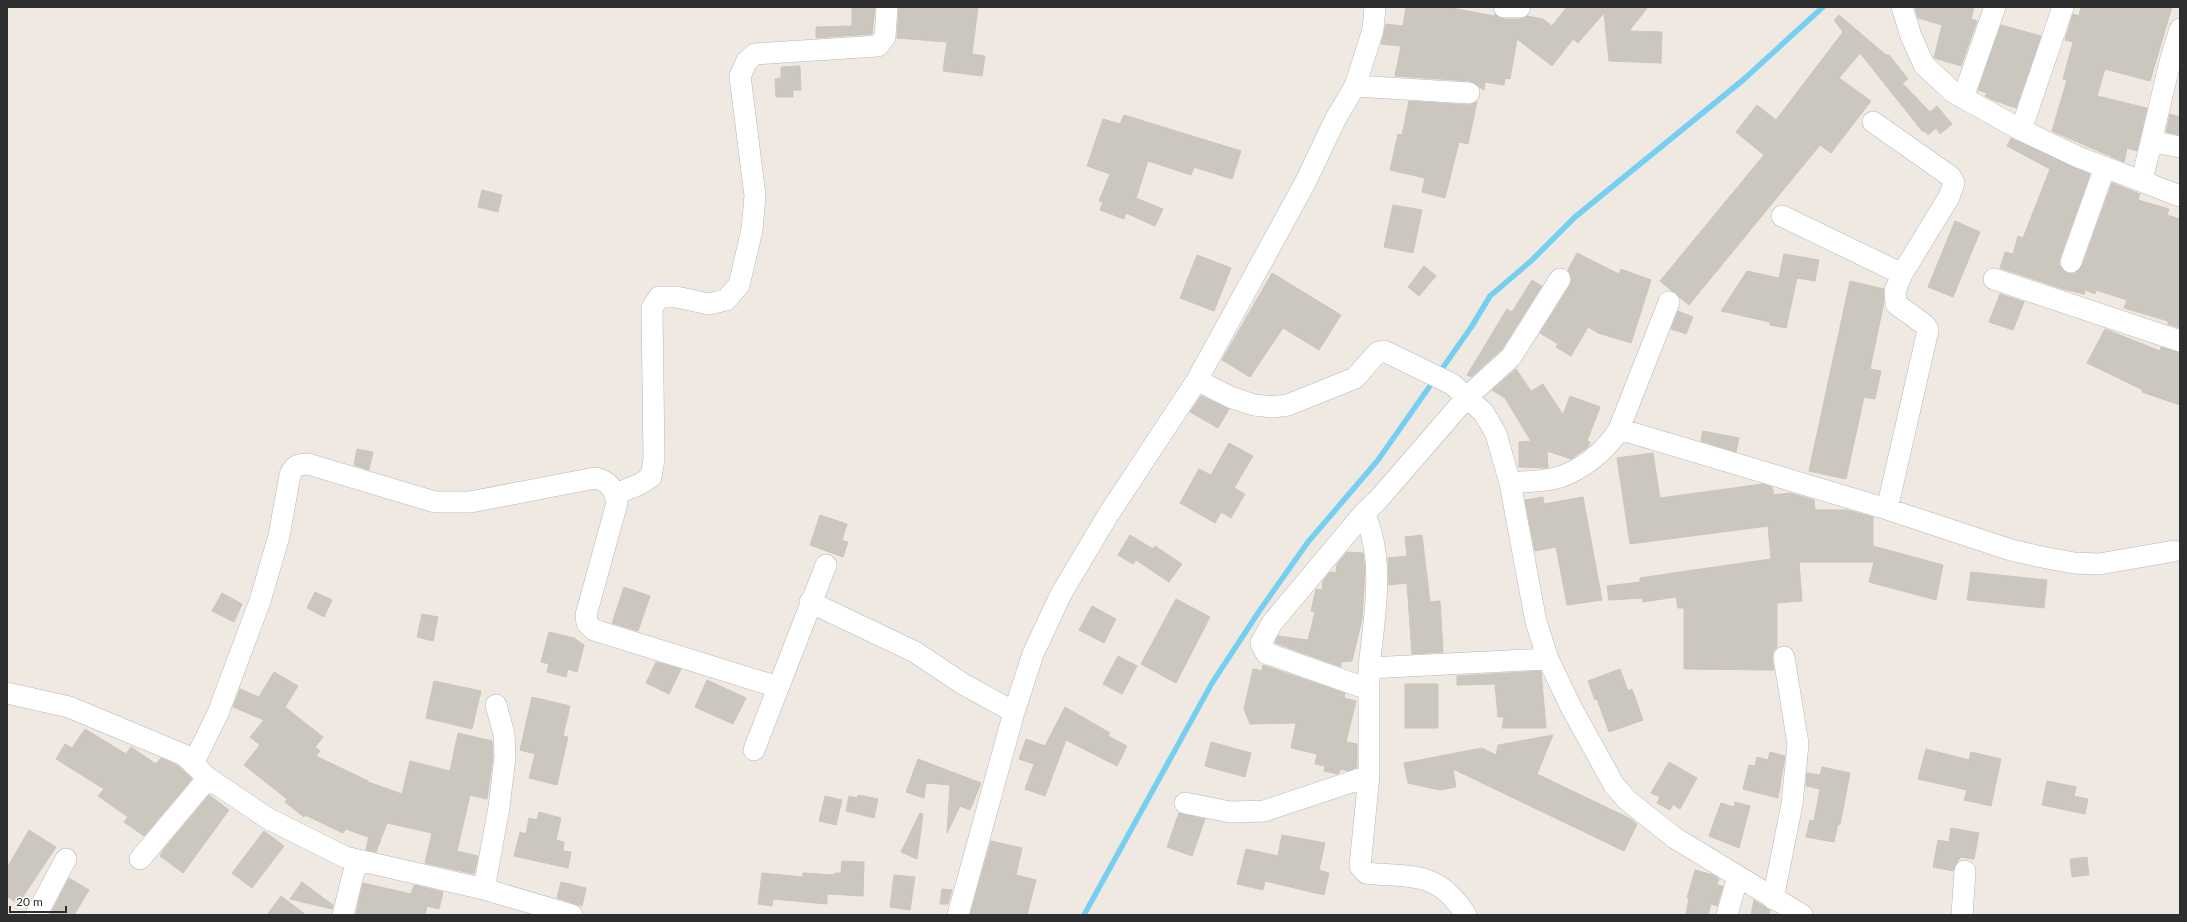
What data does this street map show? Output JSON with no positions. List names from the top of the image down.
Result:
{
  "scale_bar": "20 m"
}
